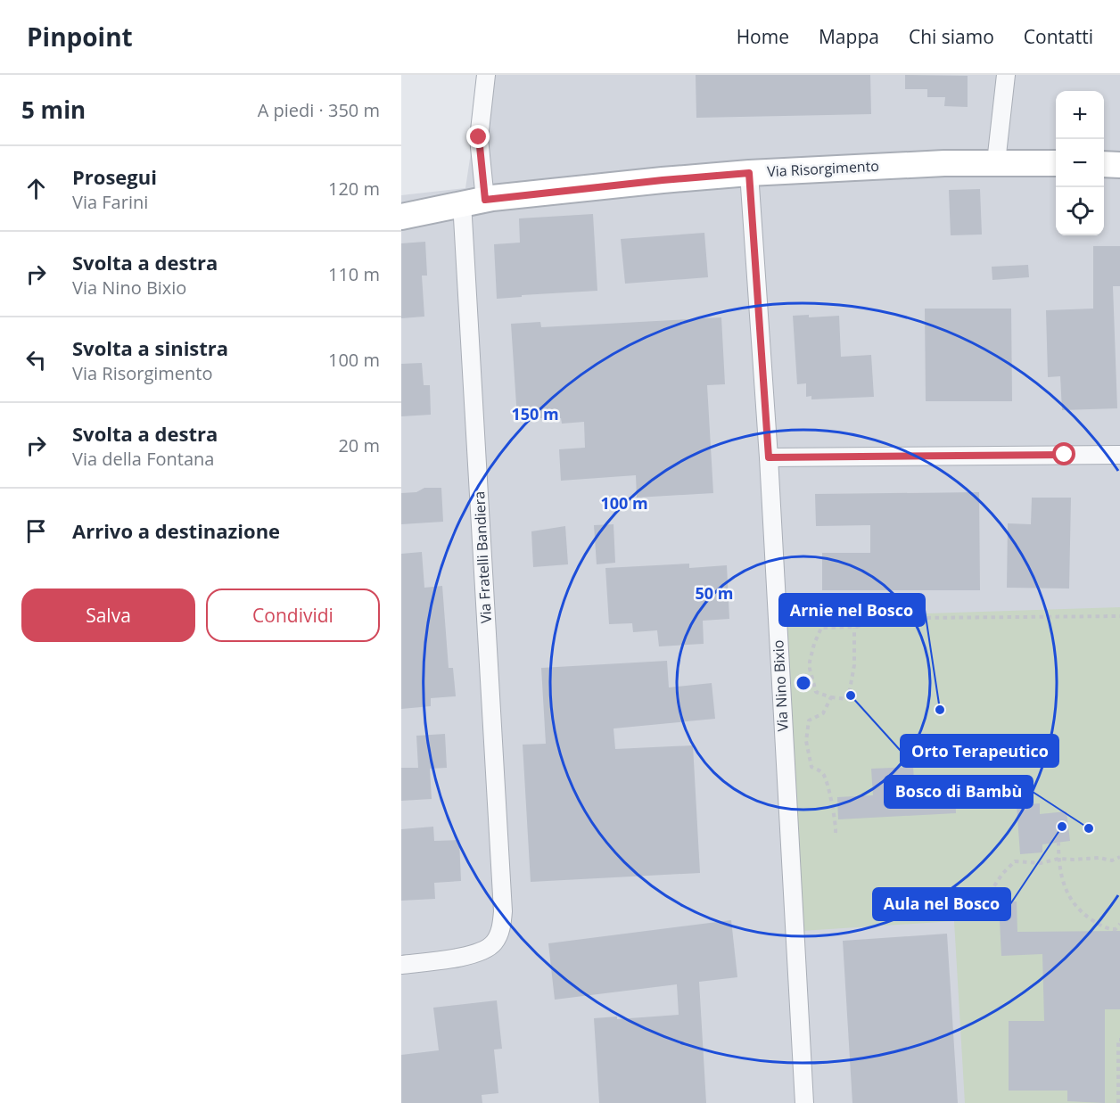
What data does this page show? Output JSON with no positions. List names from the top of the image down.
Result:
{
  "streets": {
    "street": ["Via Risorgimento", "Via Fratelli Bandiera", "Via Nino Bixio"]
  },
  "crossings": [
    ["Via Risorgimento", "Via Fratelli Bandiera"],
    ["Via Risorgimento", "Via Nino Bixio"]
  ],
  "places": [
    "Orto Terapeutico",
    "Arnie nel Bosco",
    "Aula nel Bosco",
    "Bosco di Bambù"
  ],
  "page": {
    "header": "Pinpoint",
    "nav": [
      "Home",
      "Mappa",
      "Chi siamo",
      "Contatti"
    ],
    "heading": ["5 min", "A piedi · 350 m"],
    "map_buttons": ["+", "−"],
    "list": [
      ["Prosegui", "Via Farini", "120 m"],
      ["Svolta a destra", "Via Nino Bixio", "110 m"],
      ["Svolta a sinistra", "Via Risorgimento", "100 m"],
      ["Svolta a destra", "Via della Fontana", "20 m"],
      "Arrivo a destinazione"
    ],
    "buttons": ["Salva", "Condividi"]
  },
  "rings": ["150 m", "100 m", "50 m"]
}
